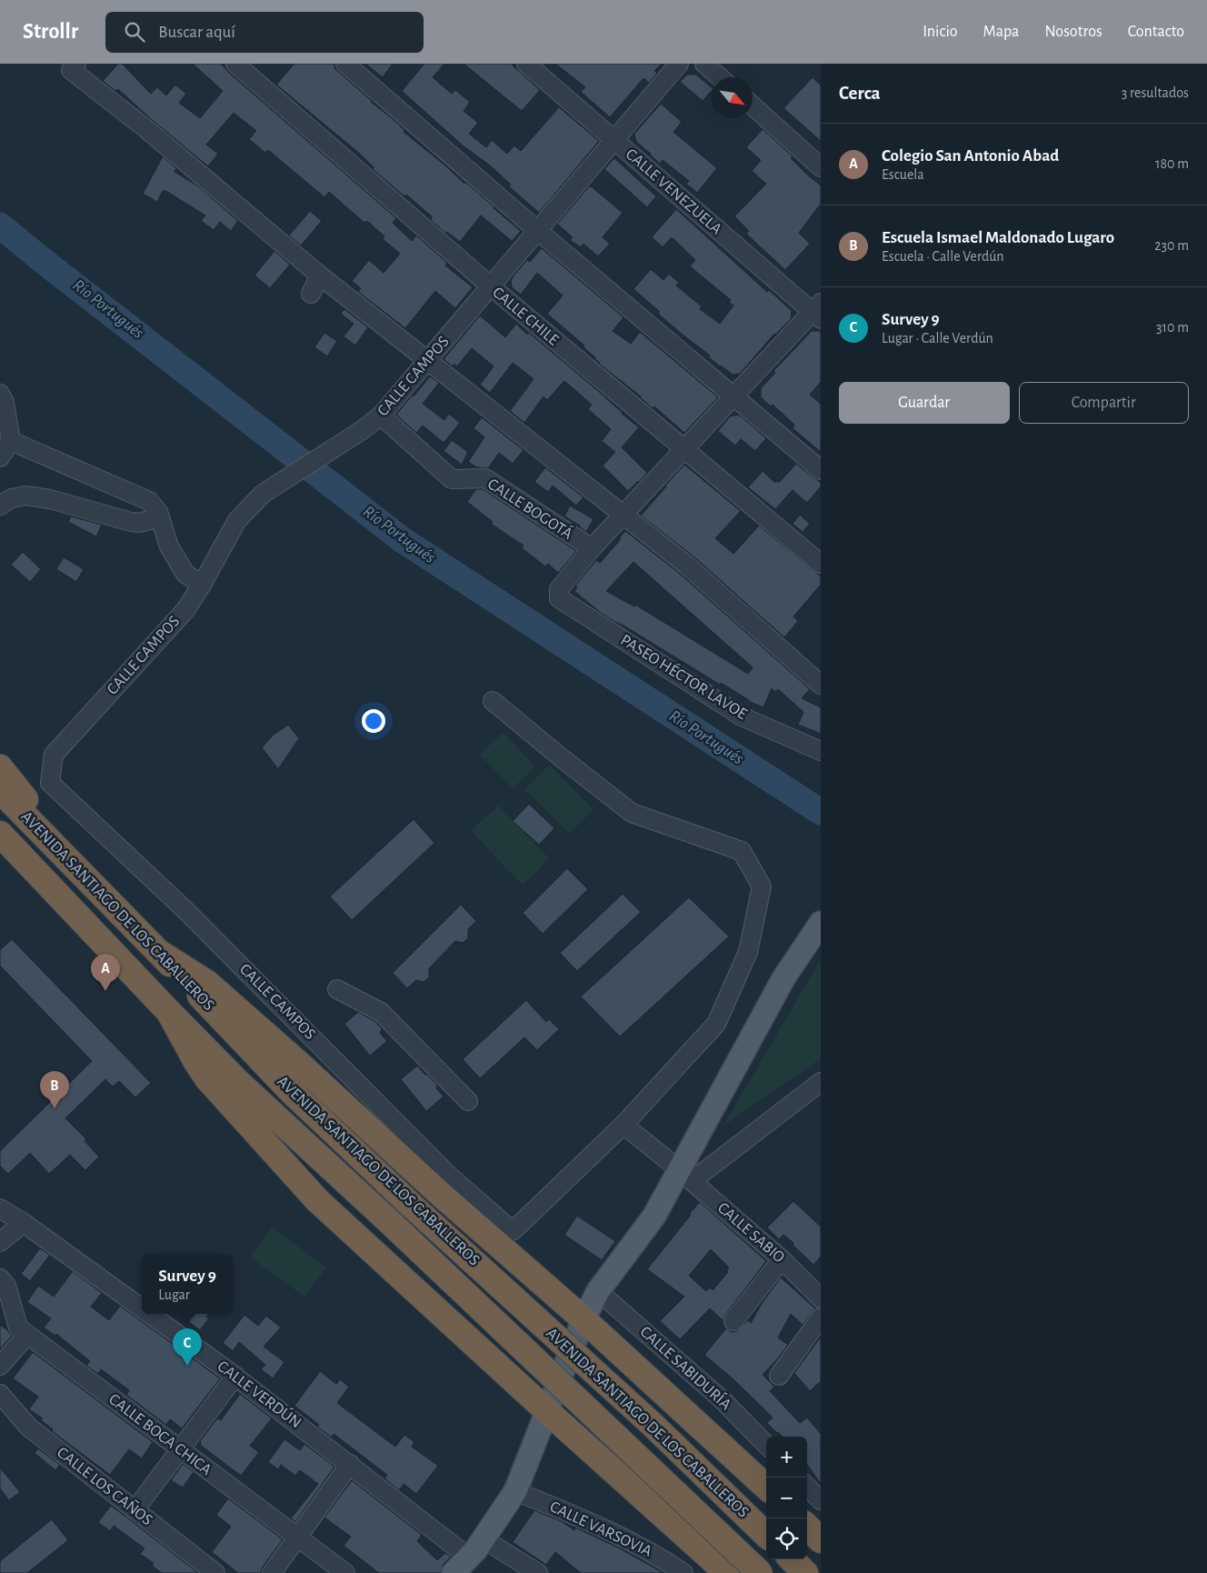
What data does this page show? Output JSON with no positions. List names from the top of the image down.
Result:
{
  "streets": {
    "highway": ["AVENIDA SANTIAGO DE LOS CABALLEROS"],
    "street": [
      "CALLE VENEZUELA",
      "CALLE CHILE",
      "CALLE CAMPOS",
      "CALLE BOGOTÁ",
      "PASEO HÉCTOR LAVOE",
      "CALLE SABIO",
      "CALLE SABIDURÍA",
      "CALLE VERDÚN",
      "CALLE BOCA CHICA",
      "CALLE LOS CAÑOS",
      "CALLE VARSOVIA"
    ]
  },
  "crossings": [
    ["CALLE VENEZUELA", "CALLE CAMPOS"],
    ["CALLE CHILE", "CALLE CAMPOS"],
    ["CALLE CAMPOS", "CALLE BOGOTÁ"],
    ["CALLE CAMPOS", "CALLE SABIO"],
    ["CALLE BOGOTÁ", "PASEO HÉCTOR LAVOE"]
  ],
  "water": ["Río Portugués"],
  "north": "bottom right",
  "page": {
    "header": "Strollr",
    "search": "Buscar aquí",
    "nav": [
      "Inicio",
      "Mapa",
      "Nosotros",
      "Contacto"
    ],
    "heading": ["Cerca", "3 resultados"],
    "list": [
      {
        "mark": "A",
        "name": "Colegio San Antonio Abad",
        "note": "Escuela",
        "value": "180 m"
      },
      {
        "mark": "B",
        "name": "Escuela Ismael Maldonado Lugaro",
        "note": "Escuela · Calle Verdún",
        "value": "230 m"
      },
      {
        "mark": "C",
        "name": "Survey 9",
        "note": "Lugar · Calle Verdún",
        "value": "310 m"
      }
    ],
    "buttons": ["Guardar", "Compartir"],
    "pins": ["A", "B", "C"],
    "popup": ["Survey 9", "Lugar"],
    "map_buttons": ["+", "−"]
  }
}
